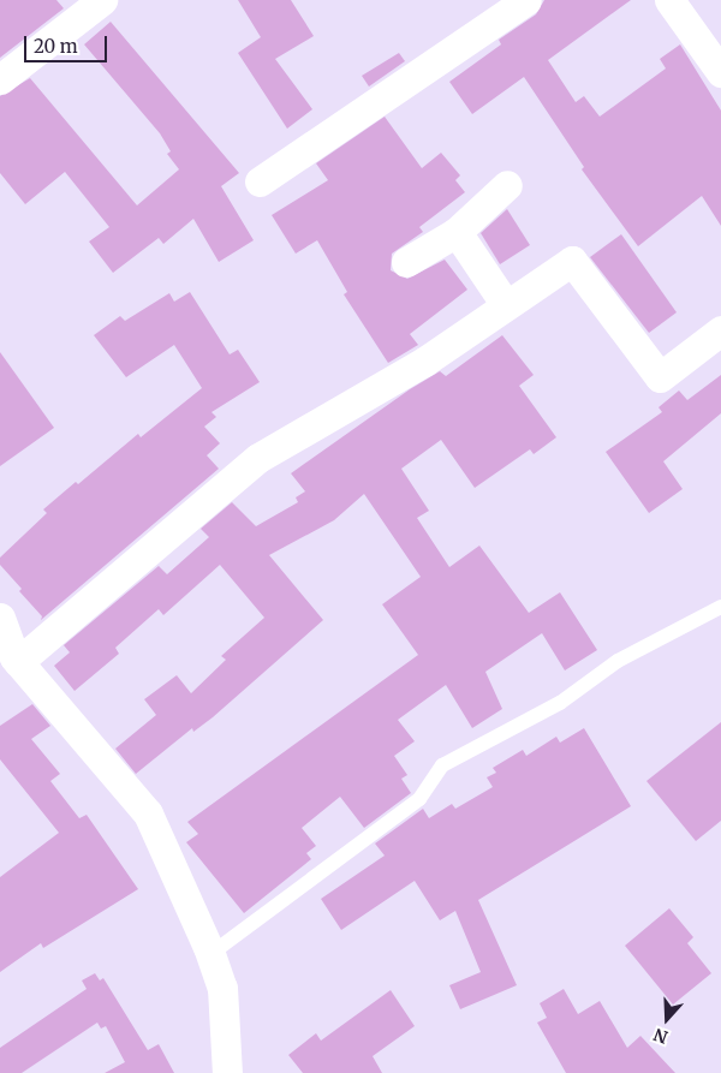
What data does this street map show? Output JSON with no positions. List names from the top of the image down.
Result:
{
  "scale_bar": "20 m",
  "north": "bottom"
}
